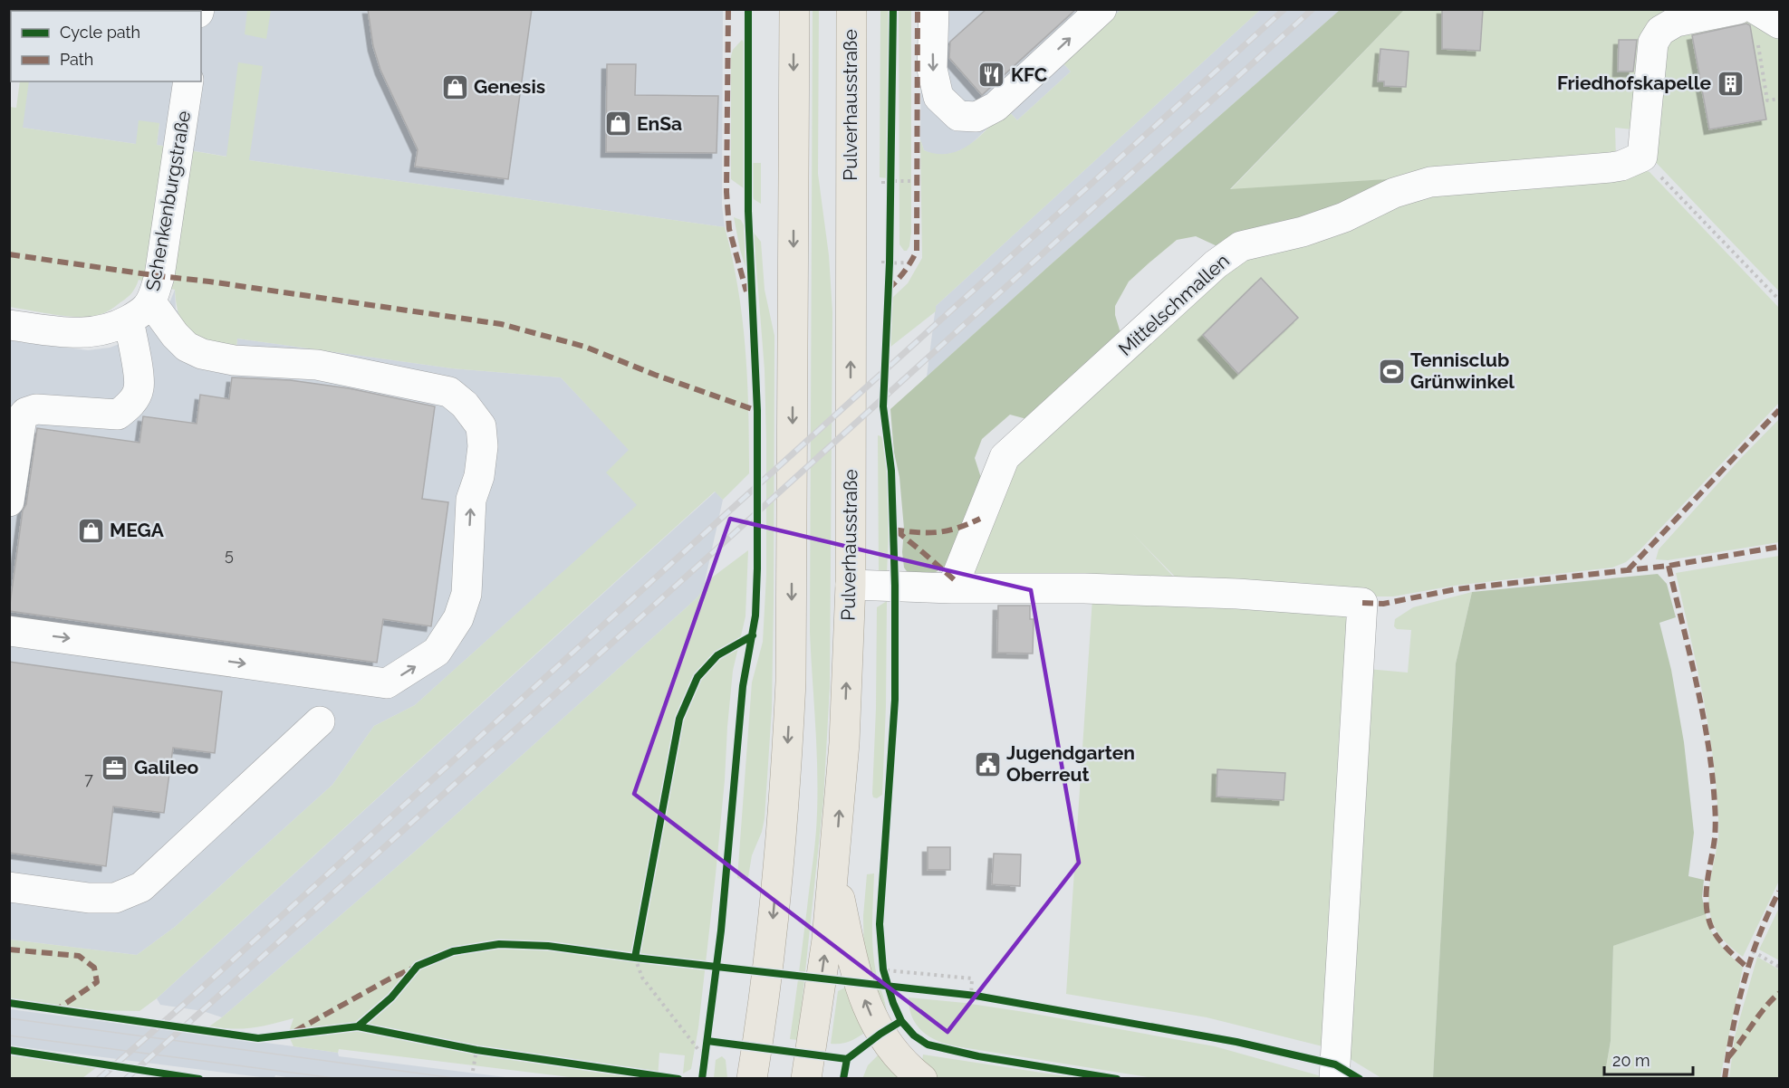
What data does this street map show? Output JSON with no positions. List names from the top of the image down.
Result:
{
  "streets": {
    "main road": ["Pulverhausstraße"],
    "street": ["Schenkenburgstraße", "Mittelschmallen"]
  },
  "places": {
    "restaurant": ["KFC"],
    "building": ["Friedhofskapelle"],
    "shop": ["Genesis", "EnSa", "MEGA"],
    "sports": ["Tennisclub Grünwinkel"],
    "public building": ["Jugendgarten Oberreut"],
    "office": ["Galileo"]
  },
  "house_numbers": ["5", "7"],
  "legend": ["Cycle path", "Path"],
  "scale_bar": "20 m"
}
